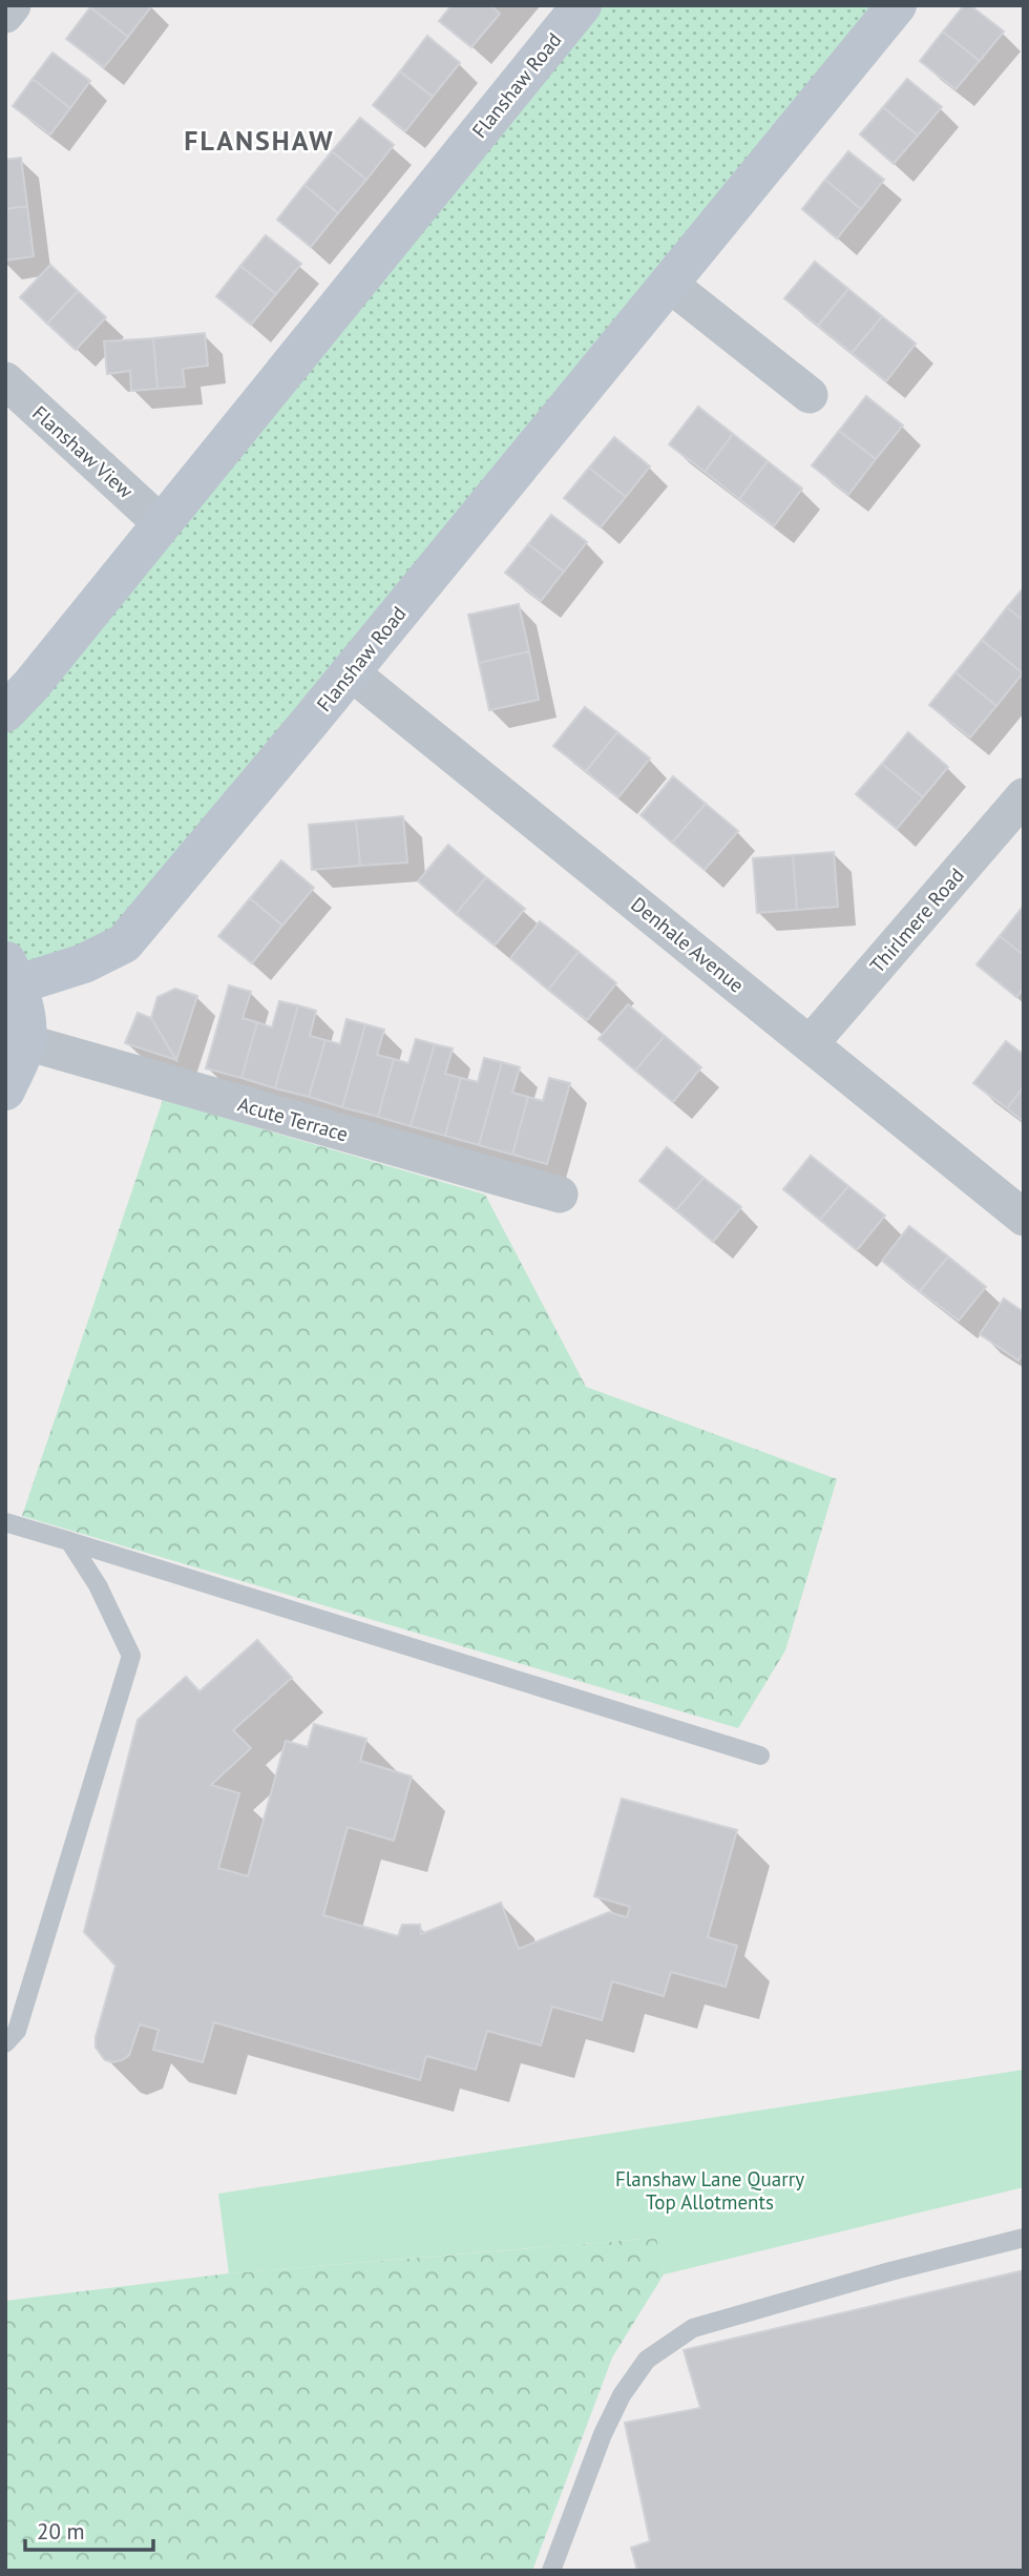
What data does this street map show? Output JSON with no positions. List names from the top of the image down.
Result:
{
  "streets": {
    "street": [
      "Flanshaw Road",
      "Flanshaw View",
      "Thirlmere Road",
      "Denhale Avenue",
      "Acute Terrace"
    ]
  },
  "crossings": [
    ["Flanshaw Road", "Flanshaw View"],
    ["Flanshaw Road", "Denhale Avenue"],
    ["Thirlmere Road", "Denhale Avenue"]
  ],
  "districts": ["FLANSHAW"],
  "parks": ["Flanshaw Lane Quarry Top Allotments"],
  "scale_bar": "20 m"
}
